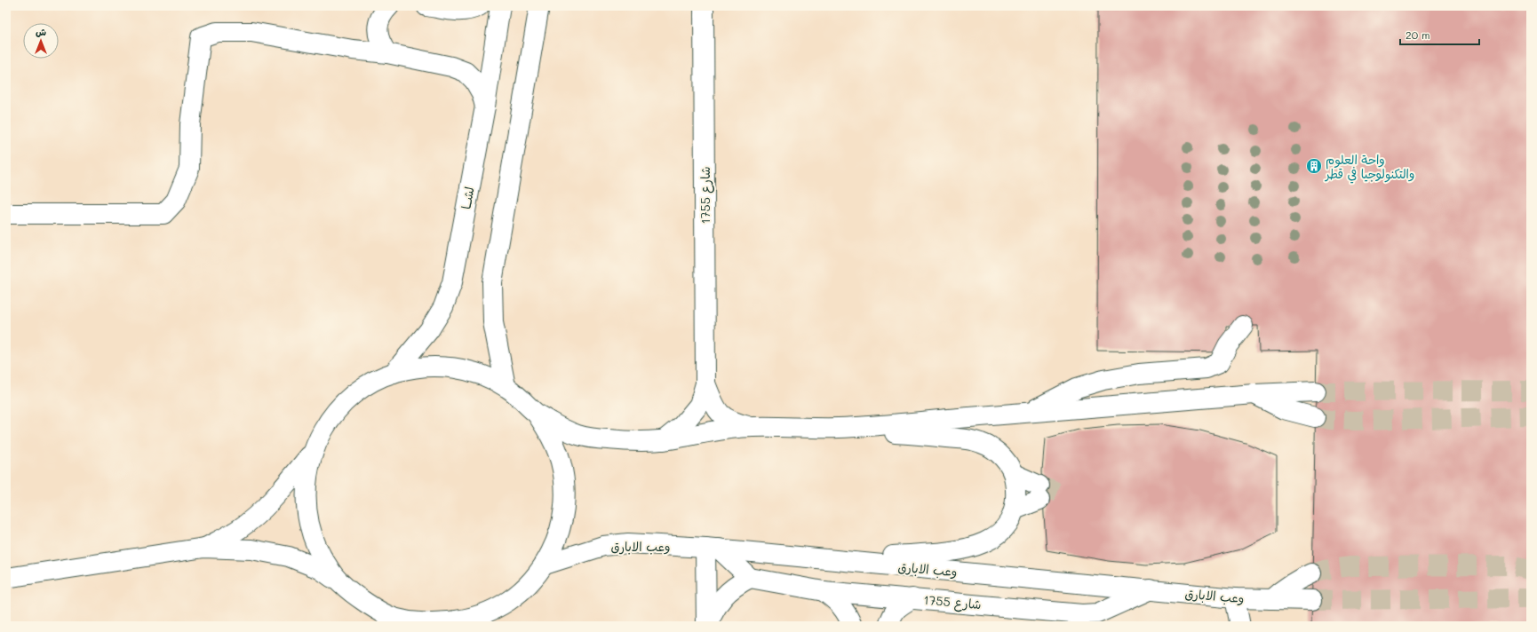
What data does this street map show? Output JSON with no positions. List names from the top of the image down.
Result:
{
  "streets": {
    "street": ["شارع 1755", "لشــا", "وعب الابارق"]
  },
  "crossings": [
    ["شارع 1755", "وعب الابارق"]
  ],
  "places": {
    "building": ["واحة العلوم والتكنولوجيا في قطر"]
  },
  "scale_bar": "20 m",
  "north": "top"
}
